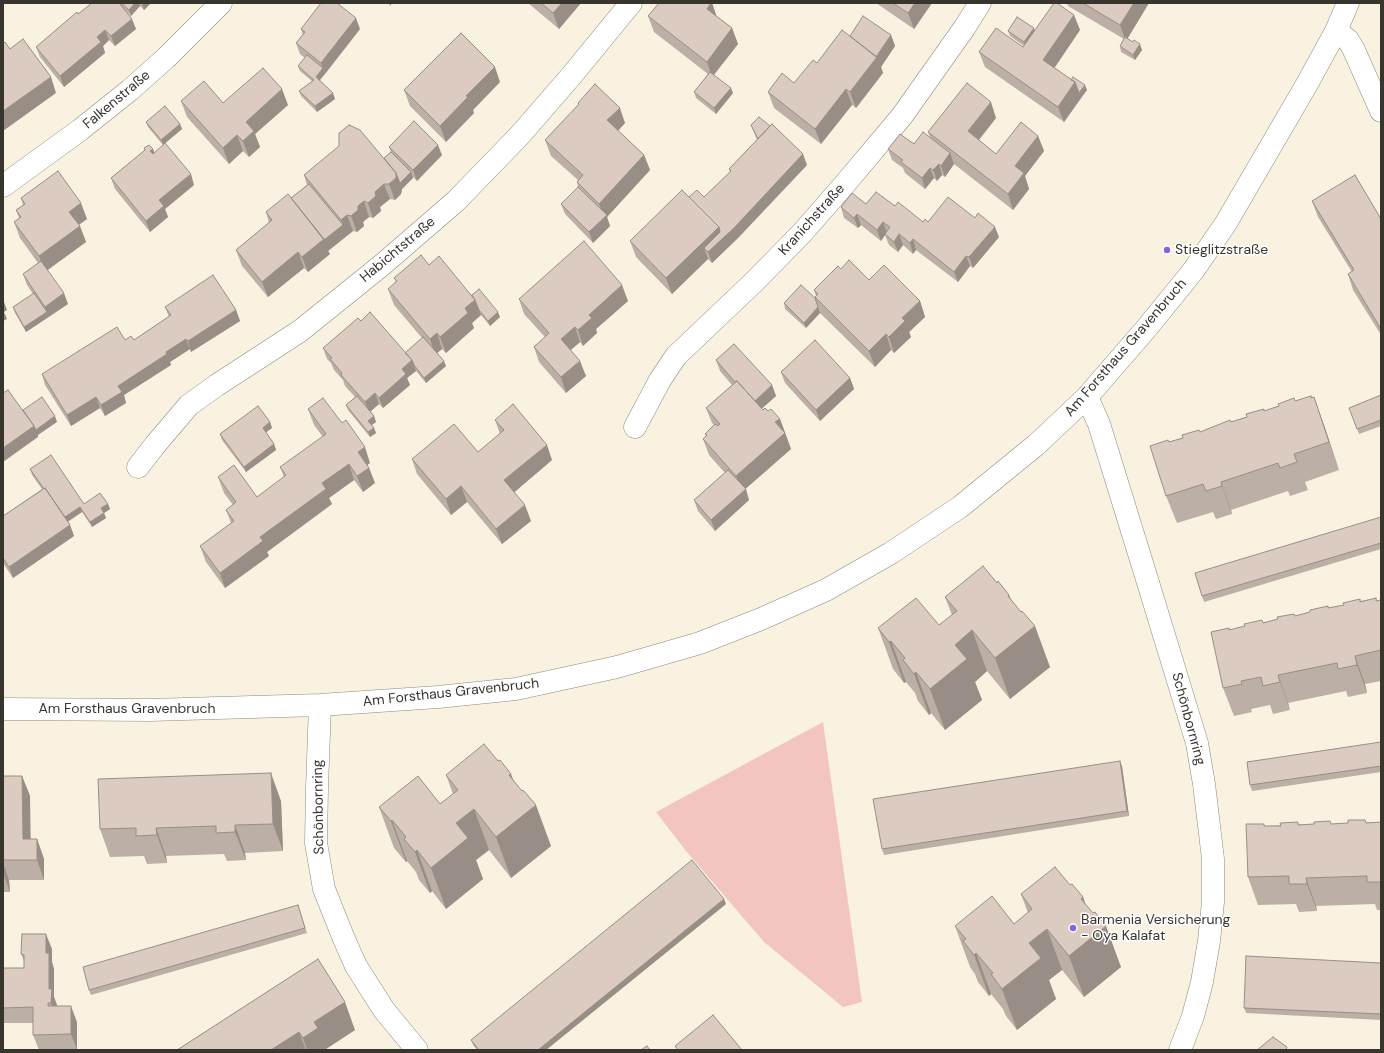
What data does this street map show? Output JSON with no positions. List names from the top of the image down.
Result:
{
  "streets": {
    "street": [
      "Falkenstraße",
      "Kranichstraße",
      "Habichtstraße",
      "Am Forsthaus Gravenbruch",
      "Schönbornring"
    ]
  },
  "crossings": [
    ["Am Forsthaus Gravenbruch", "Schönbornring"]
  ],
  "places": ["Stieglitzstraße", "Barmenia Versicherung - Oya Kalafat"]
}
